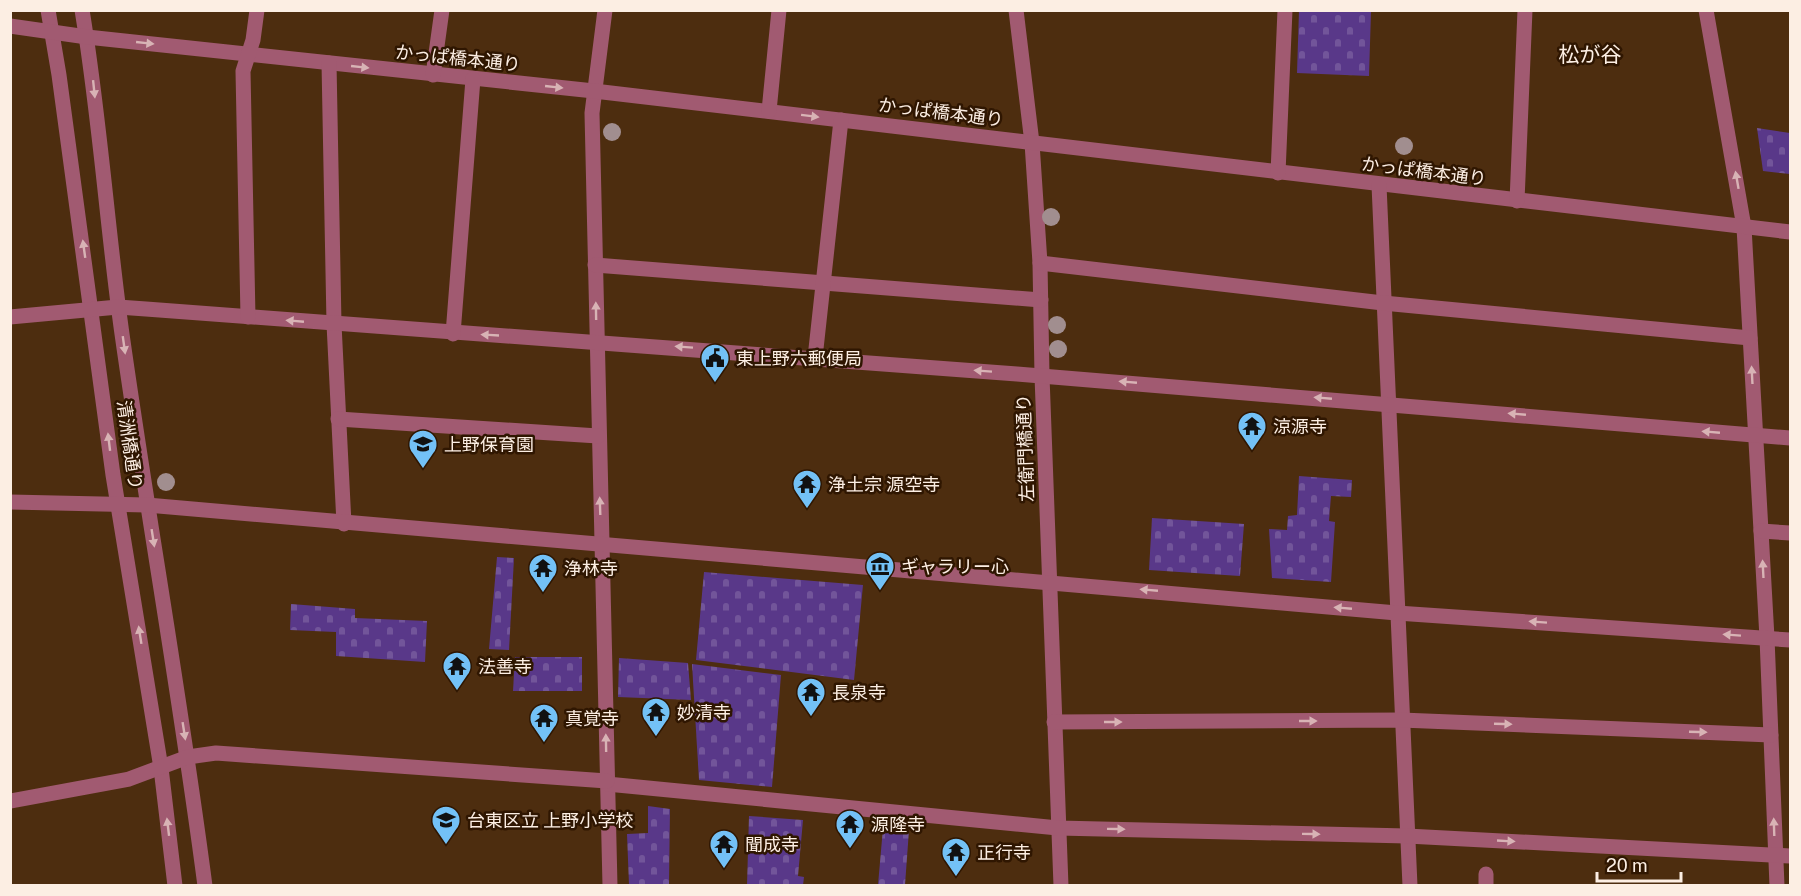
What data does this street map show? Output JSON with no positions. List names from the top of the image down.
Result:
{
  "streets": {
    "street": ["かっぱ橋本通り", "清洲橋通り", "左衛門橋通り"]
  },
  "crossings": [
    ["かっぱ橋本通り", "清洲橋通り"],
    ["かっぱ橋本通り", "左衛門橋通り"]
  ],
  "districts": ["松が谷"],
  "places": {
    "public building": ["東上野六郵便局"],
    "temple": [
      "涼源寺",
      "浄土宗 源空寺",
      "浄林寺",
      "法善寺",
      "長泉寺",
      "妙清寺",
      "真覚寺",
      "源隆寺",
      "聞成寺",
      "正行寺"
    ],
    "school or university": ["上野保育園", "台東区立 上野小学校"],
    "museum": ["ギャラリー心"]
  },
  "scale_bar": "20 m"
}
